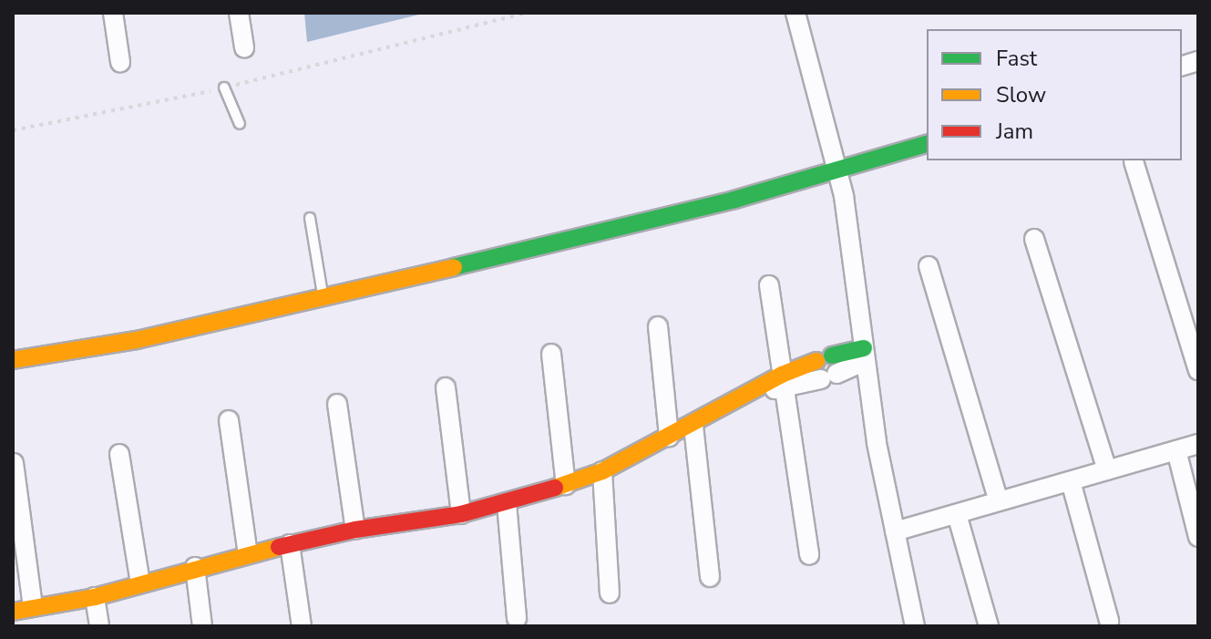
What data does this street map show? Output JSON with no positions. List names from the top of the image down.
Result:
{
  "legend": ["Fast", "Slow", "Jam"]
}
